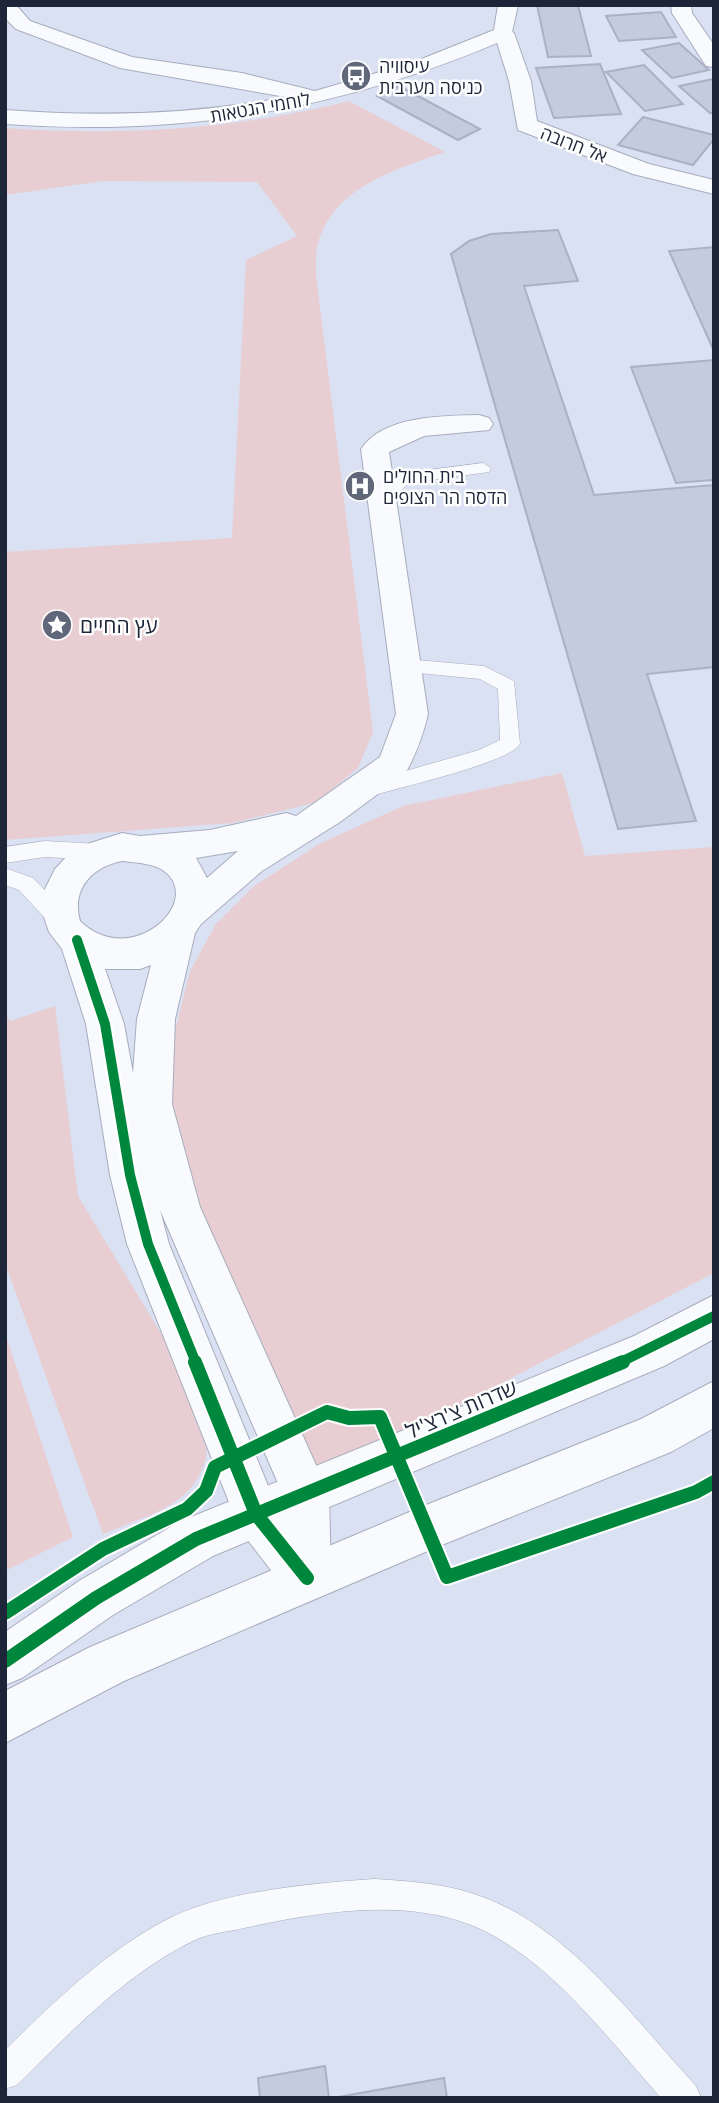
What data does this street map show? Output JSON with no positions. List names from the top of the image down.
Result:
{
  "streets": {
    "street": ["לוחמי הגטאות", "אל חרובה", "שדרות צ'רצ'יל"]
  },
  "crossings": [
    ["לוחמי הגטאות", "אל חרובה"]
  ],
  "places": {
    "bus stop": ["עיסוויה כניסה מערבית"],
    "hospital": ["בית החולים הדסה הר הצופים"],
    "place": ["עץ החיים"]
  }
}
